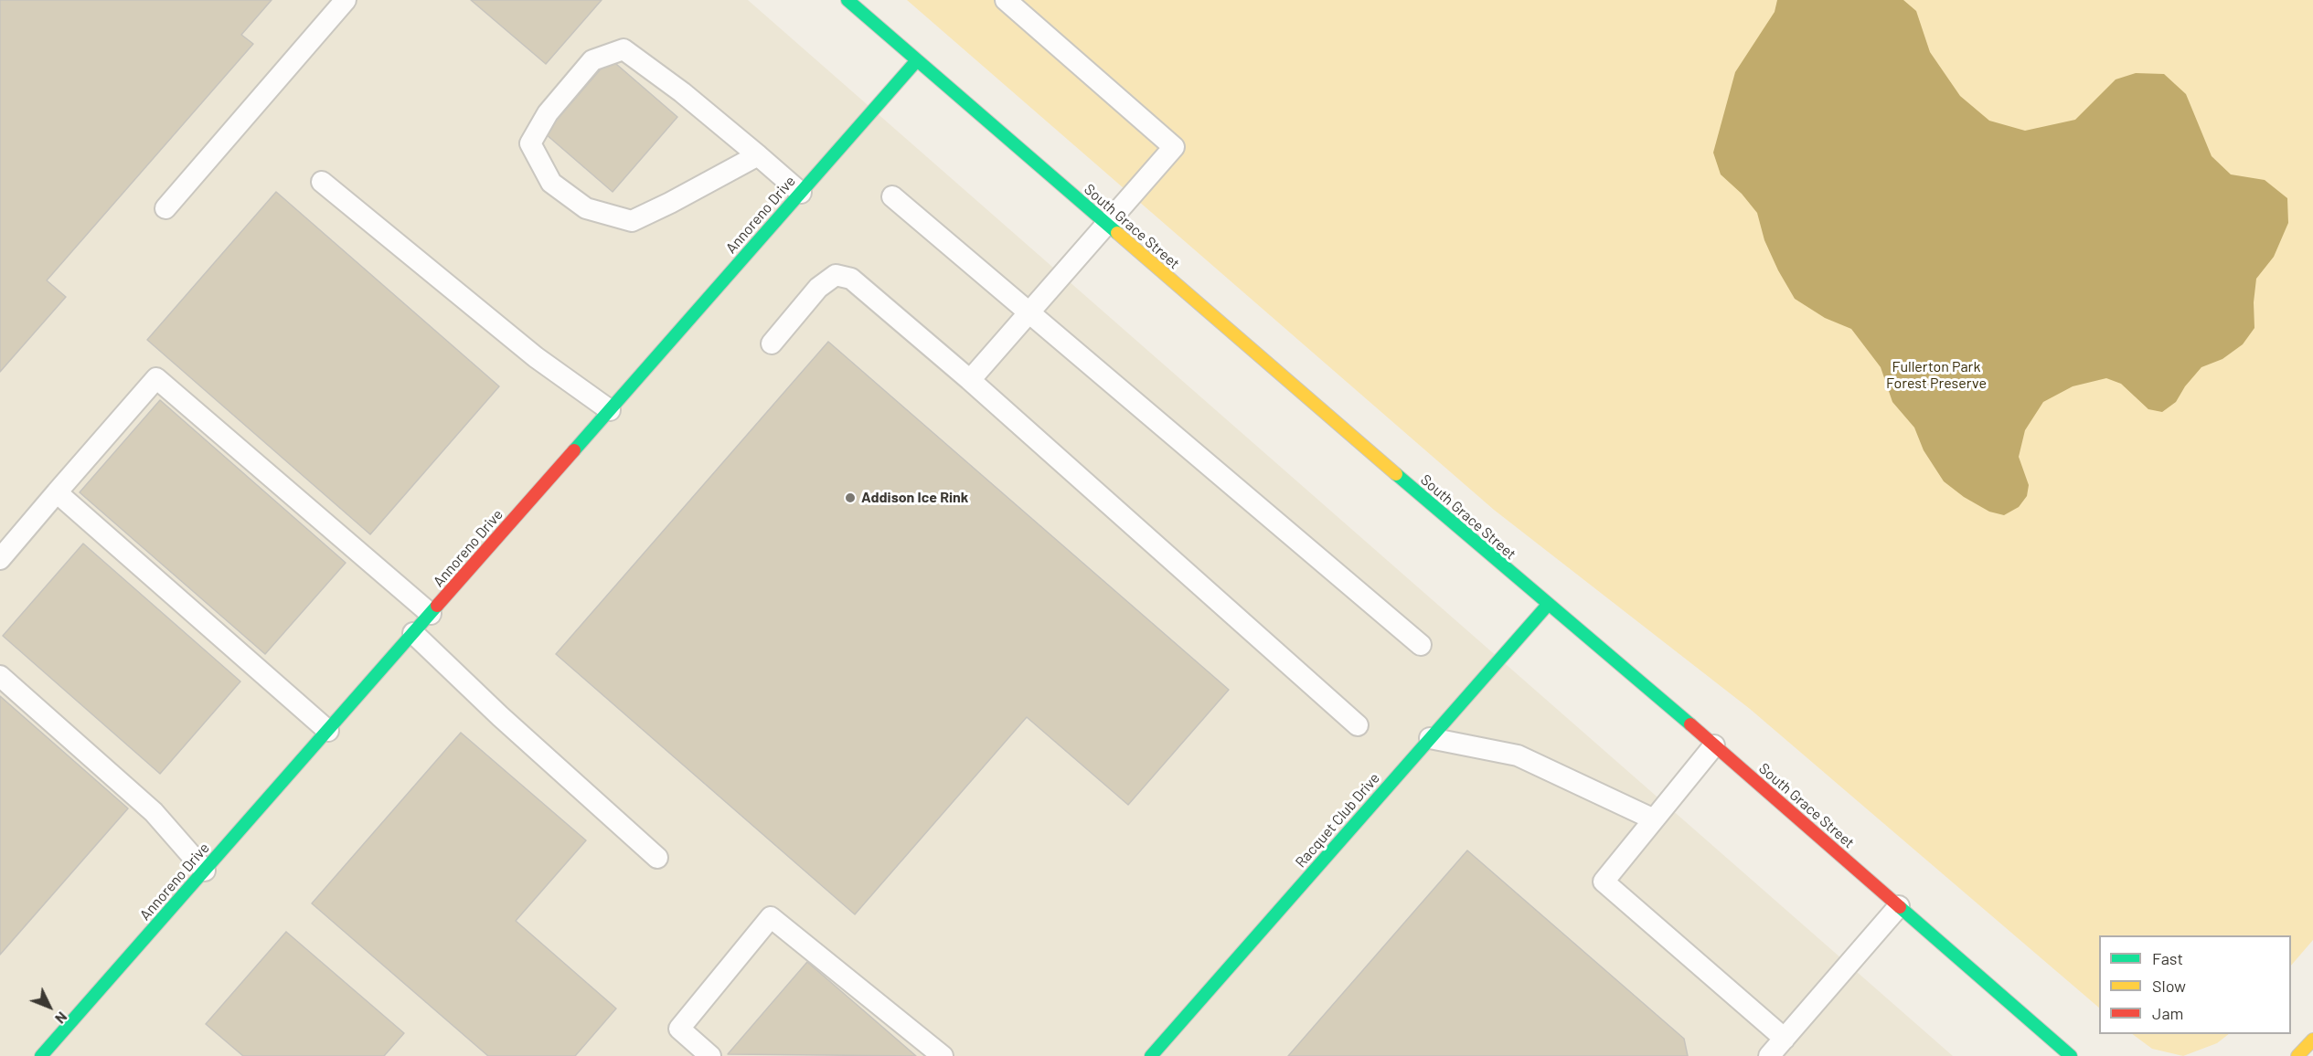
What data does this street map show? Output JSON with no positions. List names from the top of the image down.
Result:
{
  "streets": {
    "street": ["Annoreno Drive", "South Grace Street", "Racquet Club Drive"]
  },
  "crossings": [
    ["Annoreno Drive", "South Grace Street"],
    ["South Grace Street", "Racquet Club Drive"]
  ],
  "parks": ["Fullerton Park Forest Preserve"],
  "places": ["Addison Ice Rink"],
  "legend": ["Fast", "Slow", "Jam"],
  "north": "bottom right"
}
